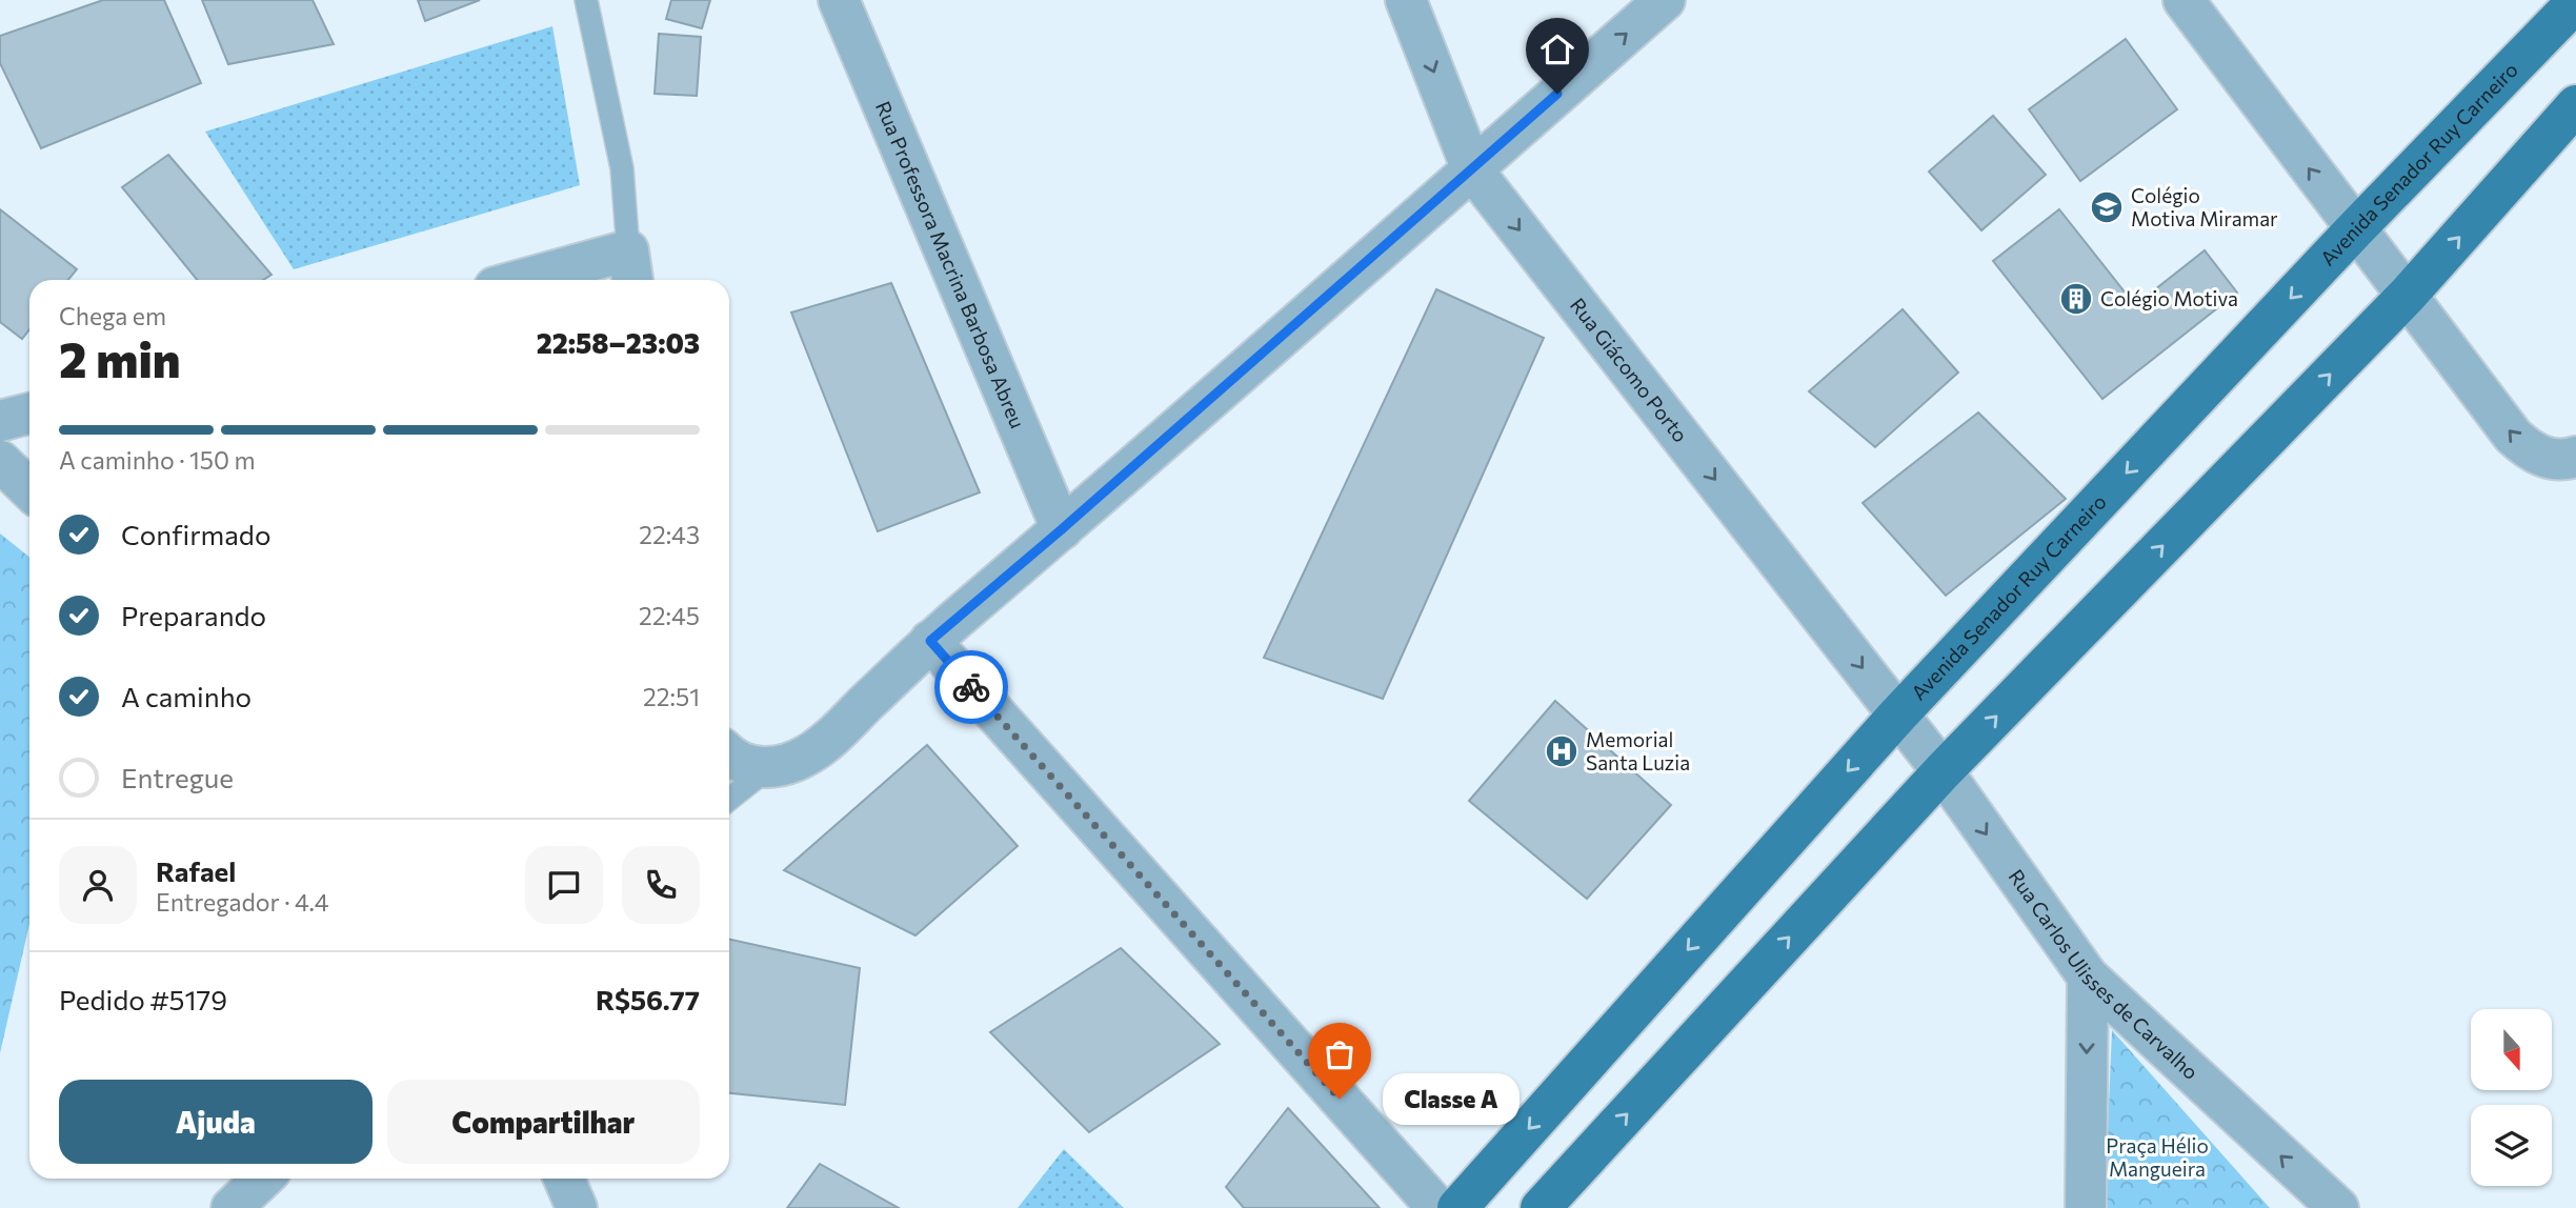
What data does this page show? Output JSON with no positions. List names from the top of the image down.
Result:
{
  "streets": {
    "main road": ["Avenida Senador Ruy Carneiro"],
    "street": ["Rua Professora Macrina Barbosa Abreu", "Rua Giácomo Porto", "Rua Carlos Ulisses de Carvalho"]
  },
  "crossings": [
    ["Avenida Senador Ruy Carneiro", "Rua Giácomo Porto"],
    ["Avenida Senador Ruy Carneiro", "Rua Carlos Ulisses de Carvalho"],
    ["Rua Giácomo Porto", "Rua Carlos Ulisses de Carvalho"]
  ],
  "one_way": ["Rua Giácomo Porto"],
  "parks": ["Praça Hélio Mangueira"],
  "places": {
    "school or university": ["Colégio Motiva Miramar"],
    "building": ["Colégio Motiva"],
    "hospital": ["Memorial Santa Luzia"],
    "other": ["Classe A"]
  },
  "north": "bottom",
  "page": {
    "heading": ["2 min", "Chega em", "22:58–23:03"],
    "panel": [
      "Rafael",
      "Entregador · 4.4",
      "Pedido #5179",
      "R$56.77"
    ],
    "bar": "A caminho · 150 m",
    "list": [
      ["Confirmado", "22:43"],
      ["Preparando", "22:45"],
      ["A caminho", "22:51"],
      "Entregue"
    ],
    "buttons": ["Ajuda", "Compartilhar"],
    "bubble": "Classe A"
  }
}
